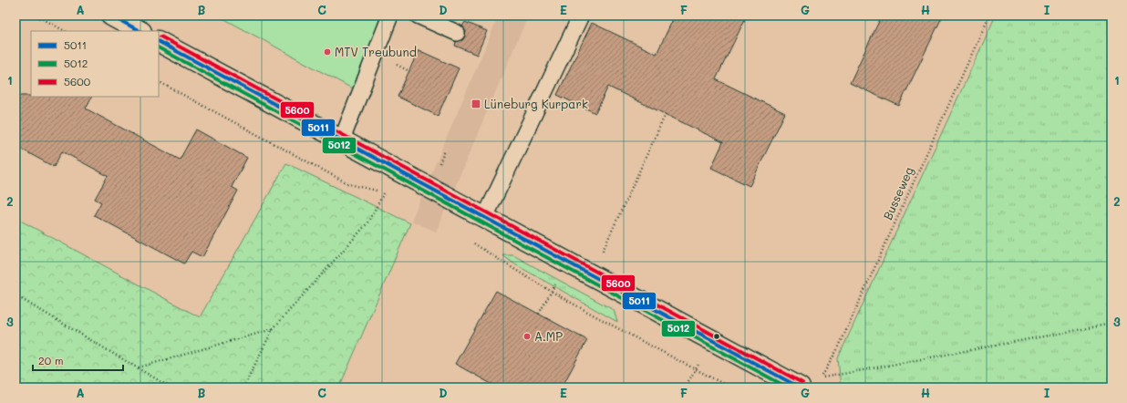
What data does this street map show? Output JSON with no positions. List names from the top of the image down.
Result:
{
  "streets": {
    "path": ["Busseweg"]
  },
  "places": {
    "other": ["MTV Treubund", "A.MP"],
    "transit": ["Lüneburg Kurpark"]
  },
  "lines": ["transit line 5011", "transit line 5600", "transit line 5012"],
  "legend": ["5011", "5012", "5600"],
  "scale_bar": "20 m",
  "grid": {
    "columns": [
      "A",
      "B",
      "C",
      "D",
      "E",
      "F",
      "G",
      "H",
      "I"
    ],
    "rows": ["1", "2", "3"]
  }
}
